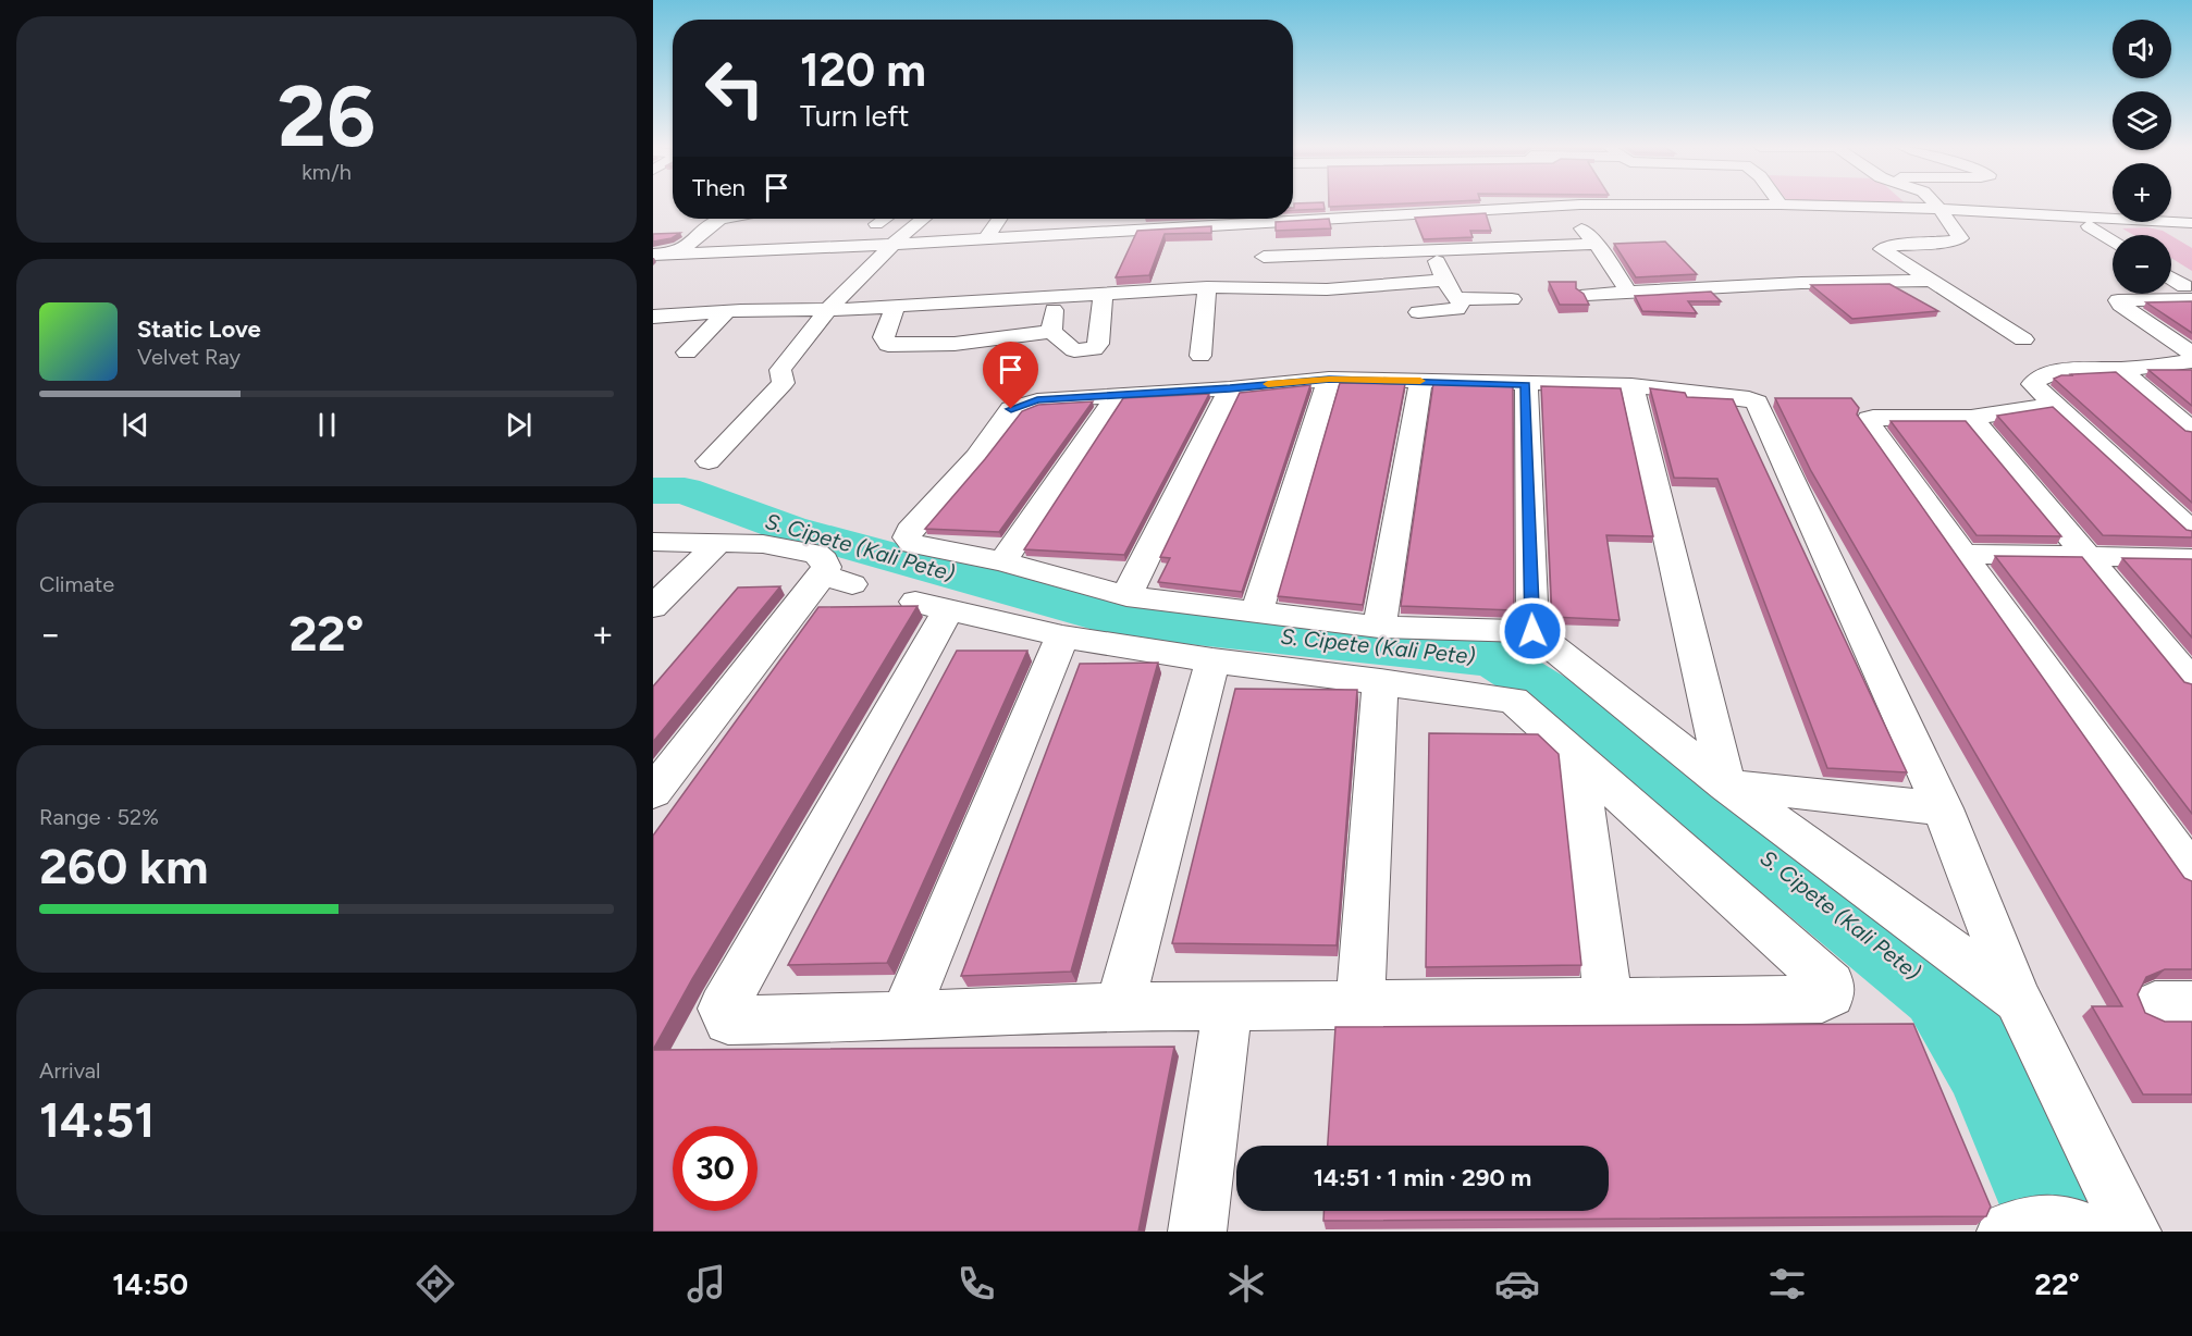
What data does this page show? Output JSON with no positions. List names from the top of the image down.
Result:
{
  "water": ["S. Cipete (Kali Pete)"],
  "page": {
    "tile": [
      ["26", "km/h"],
      "Climate",
      ["Range · 52%", "260 km"],
      ["Arrival", "14:51"]
    ],
    "map_buttons": ["+", "−"],
    "turn": ["120 m", "Turn left"],
    "then": "Then",
    "song": ["Static Love", "Velvet Ray"],
    "heat": ["−", "22°", "+"],
    "limit": "30",
    "trip": "14:51 · 1 min · 290 m",
    "tabs": ["14:50", "22°"]
  }
}
